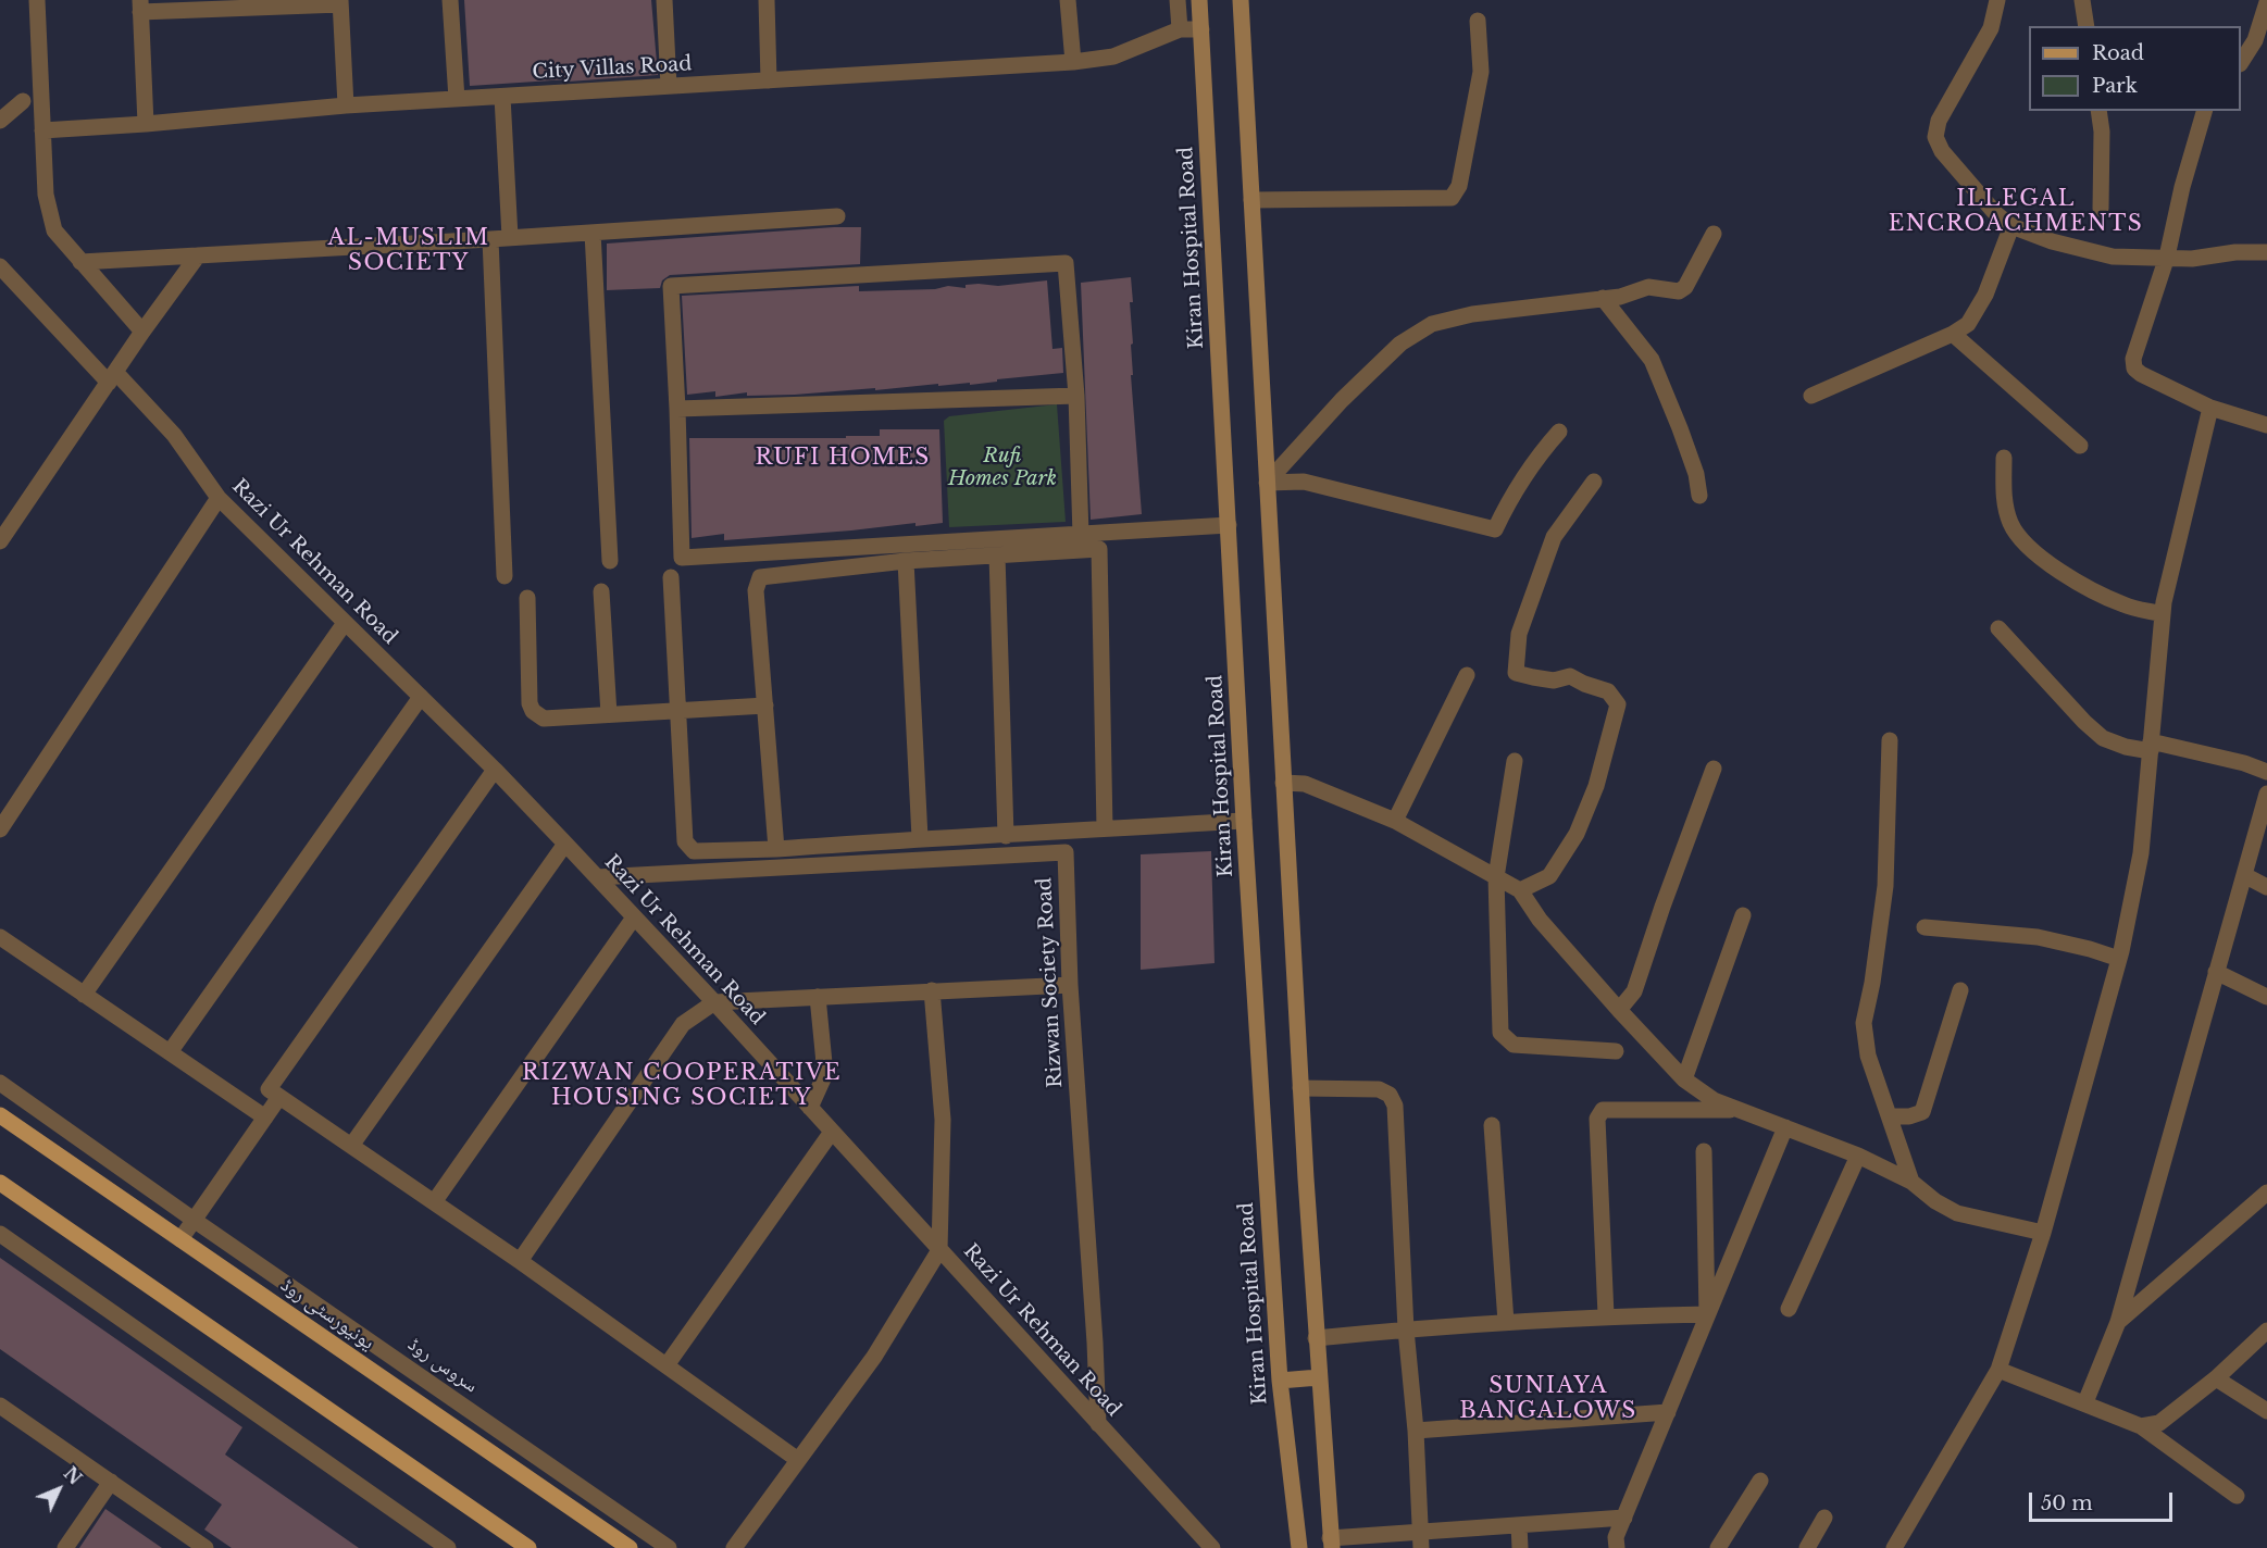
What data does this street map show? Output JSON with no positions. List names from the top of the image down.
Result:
{
  "streets": {
    "main road": ["Kiran Hospital Road", "یونیورسٹی روڈ"],
    "street": [
      "City Villas Road",
      "Razi Ur Rehman Road",
      "Rizwan Society Road",
      "سروس روڈ"
    ]
  },
  "crossings": [
    ["Razi Ur Rehman Road", "Rizwan Society Road"]
  ],
  "districts": [
    "ILLEGAL ENCROACHMENTS",
    "AL-MUSLIM SOCIETY",
    "RUFI HOMES",
    "RIZWAN COOPERATIVE HOUSING SOCIETY",
    "SUNIAYA BANGALOWS"
  ],
  "parks": ["Rufi Homes Park"],
  "legend": ["Road", "Park"],
  "scale_bar": "50 m",
  "north": "top right"
}
